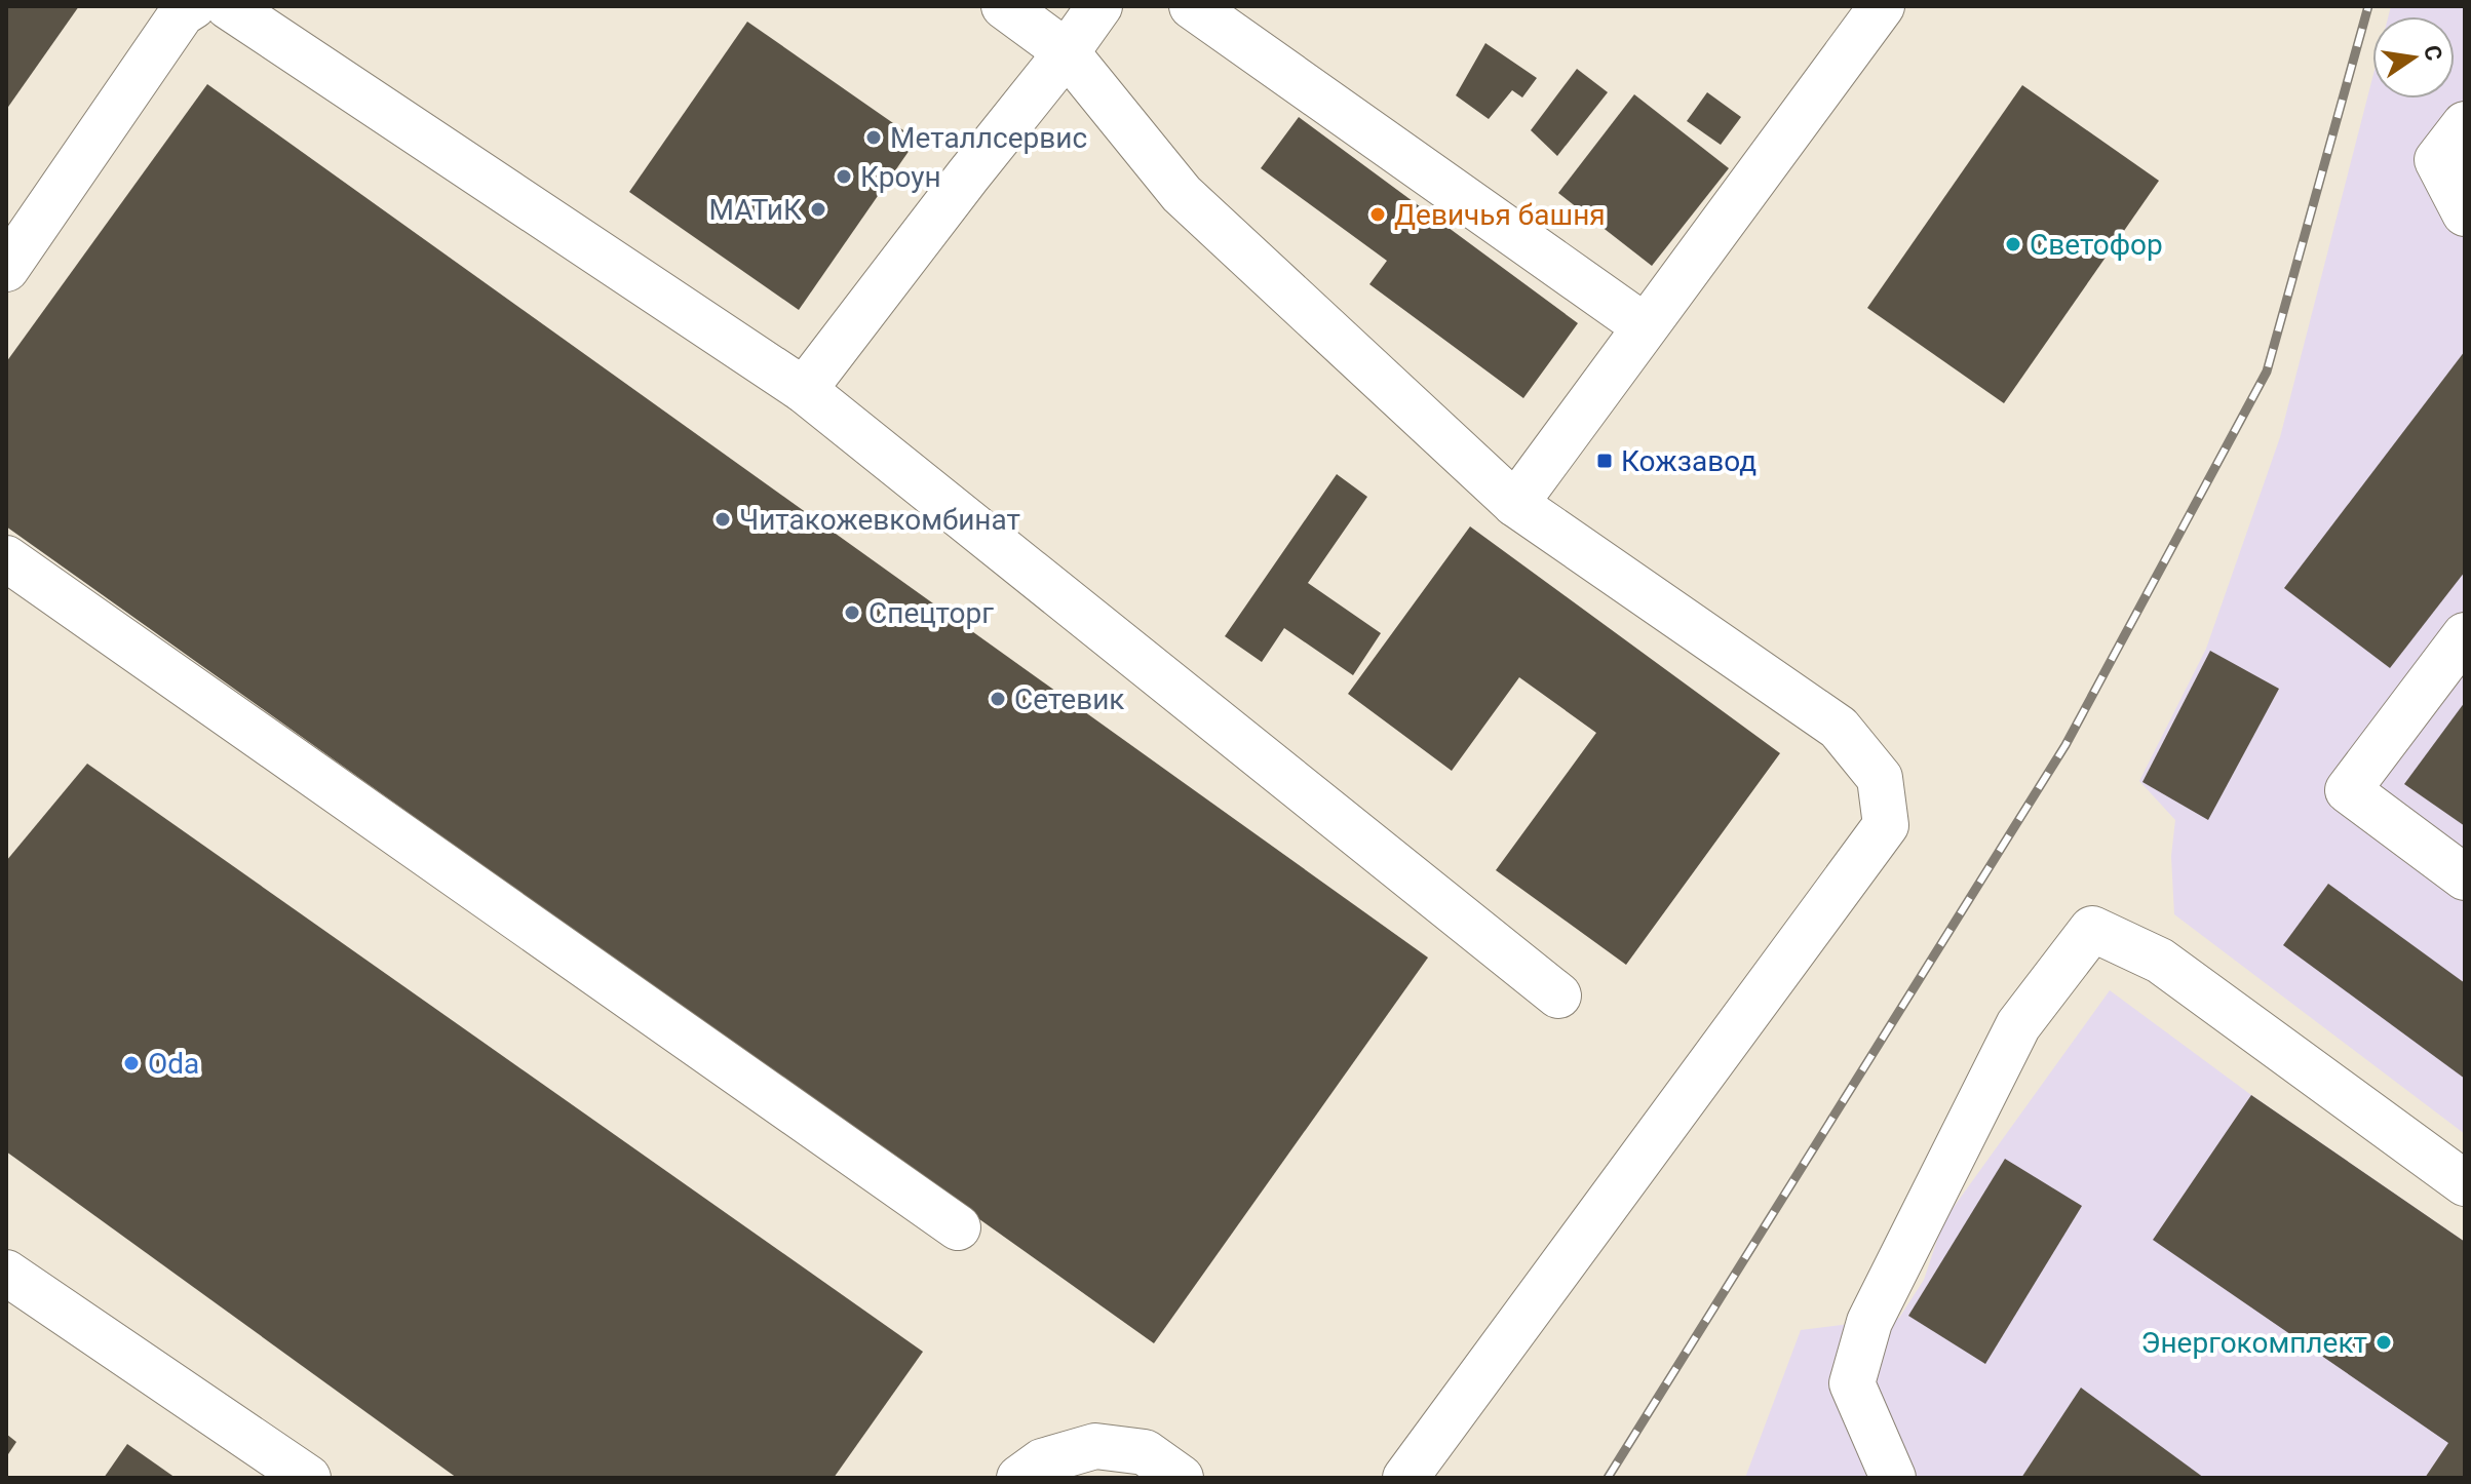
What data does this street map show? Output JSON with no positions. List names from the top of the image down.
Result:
{
  "places": {
    "other": [
      "Металлсервис",
      "Кроун",
      "МАТиК",
      "Девичья башня",
      "Светофор",
      "Читакожевкомбинат",
      "Спецторг",
      "Сетевик",
      "Oda",
      "Энергокомплект"
    ],
    "transit": ["Кожзавод"]
  },
  "north": "right"
}
